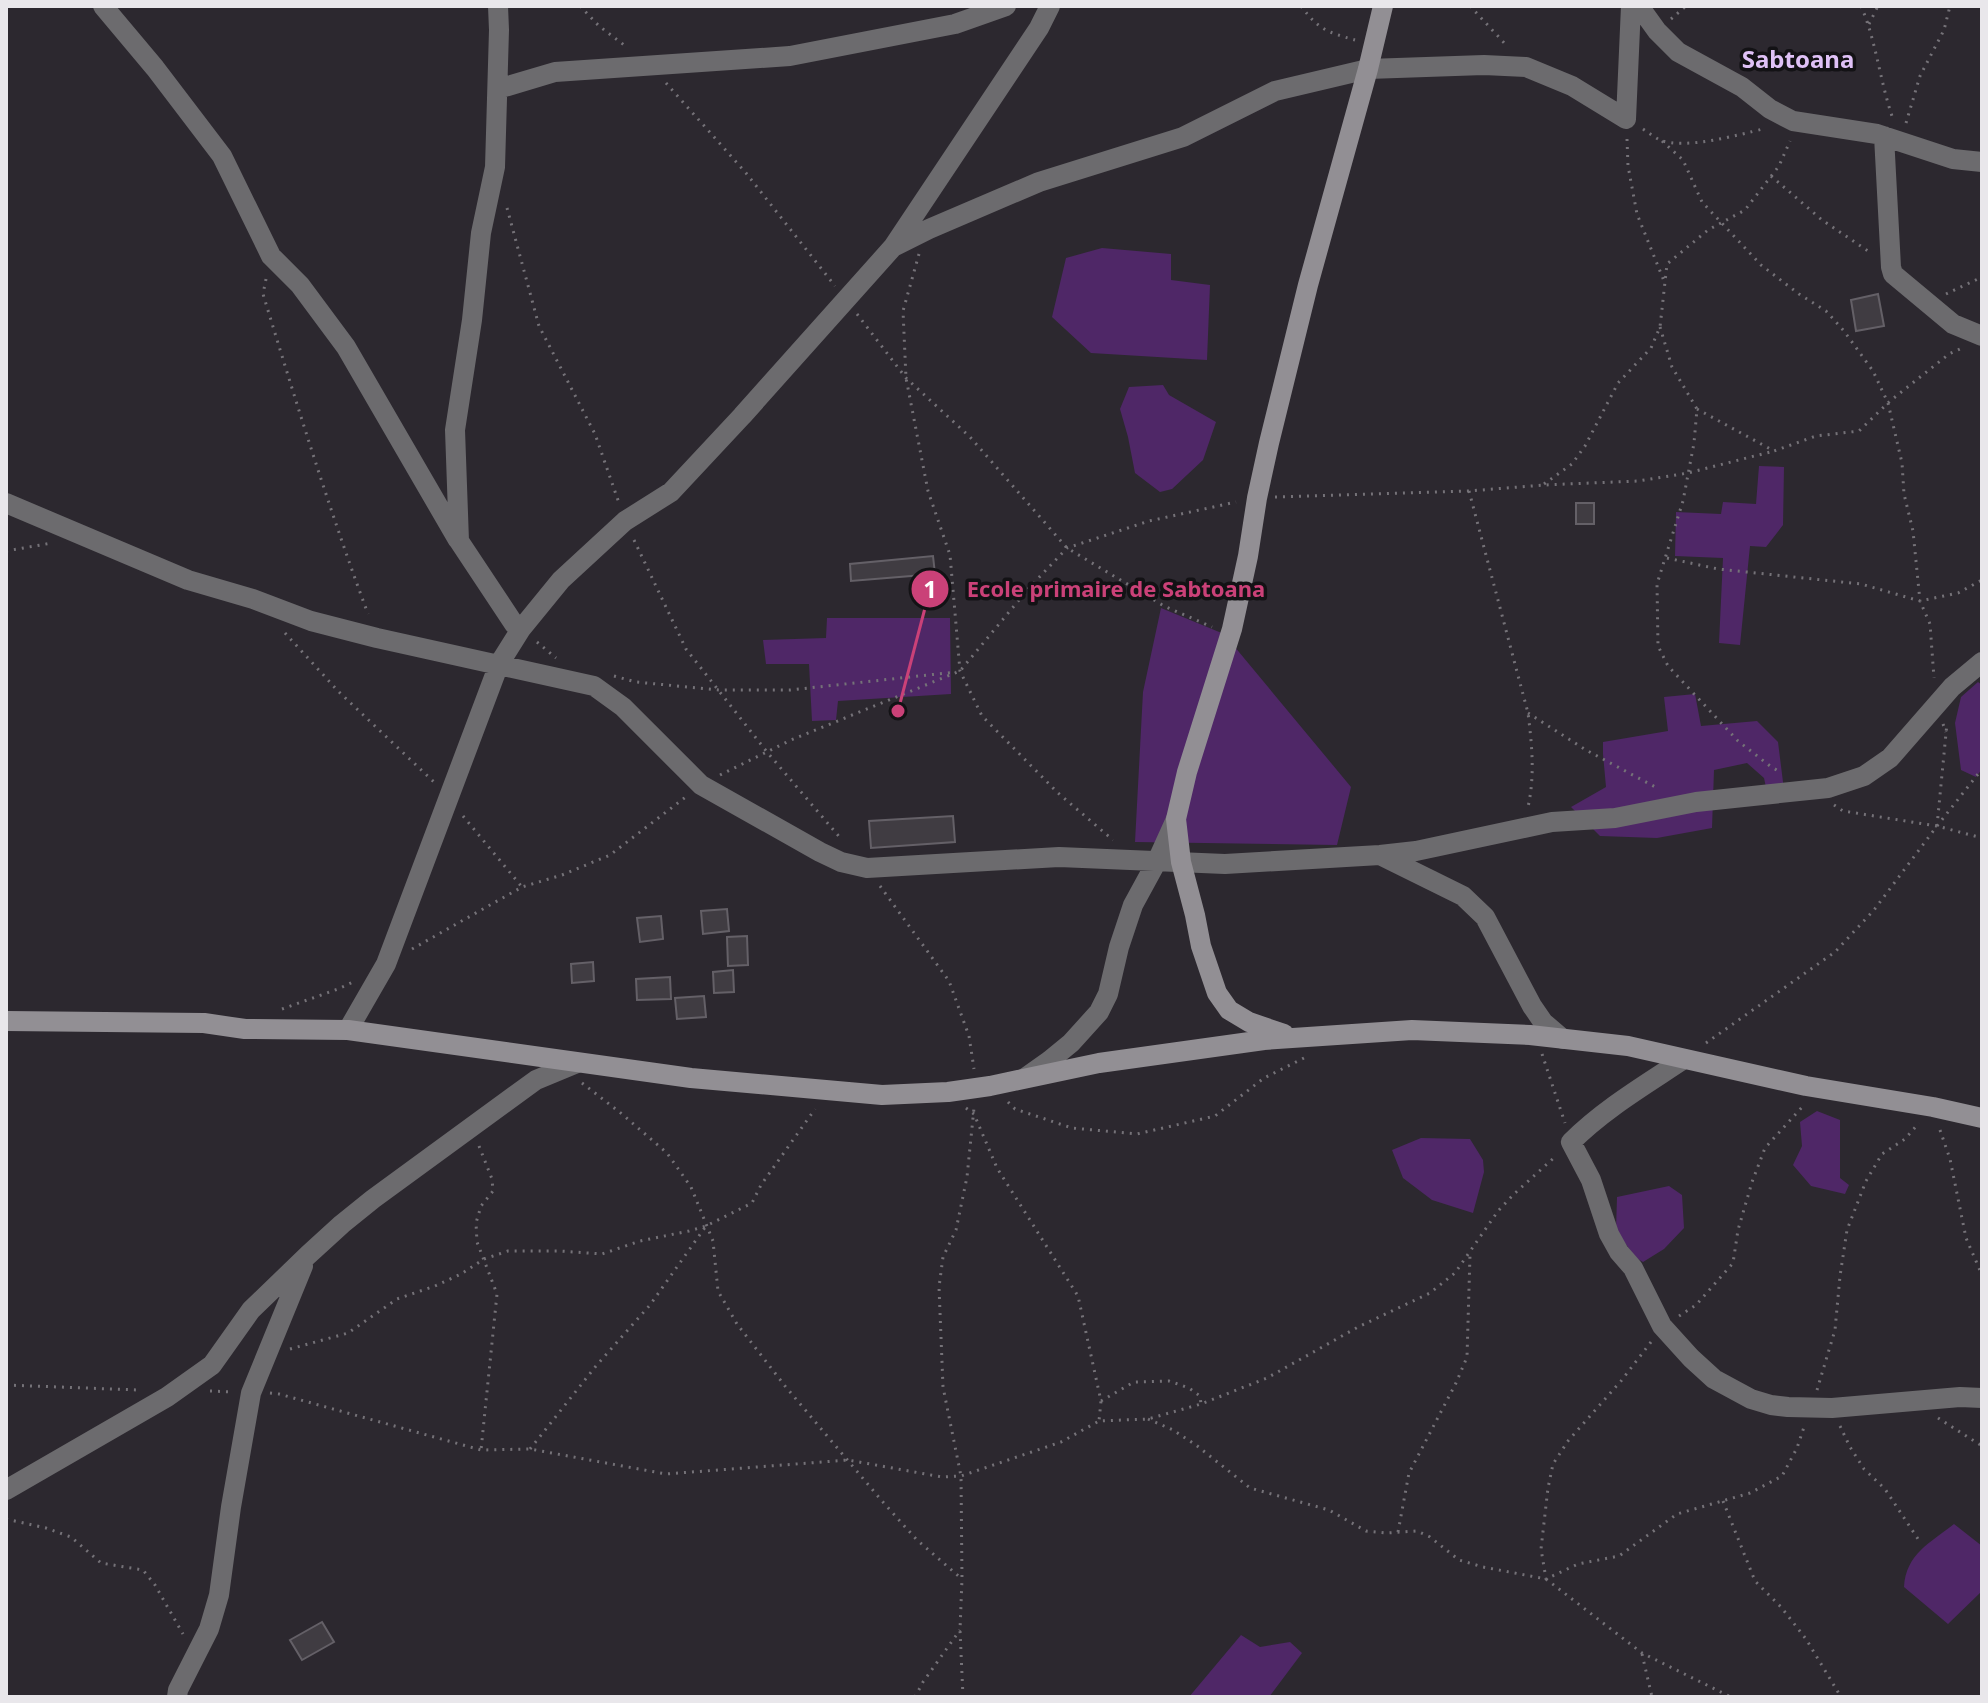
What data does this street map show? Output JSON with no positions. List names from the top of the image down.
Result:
{
  "districts": ["Sabtoana"],
  "places": ["Ecole primaire de Sabtoana"]
}
